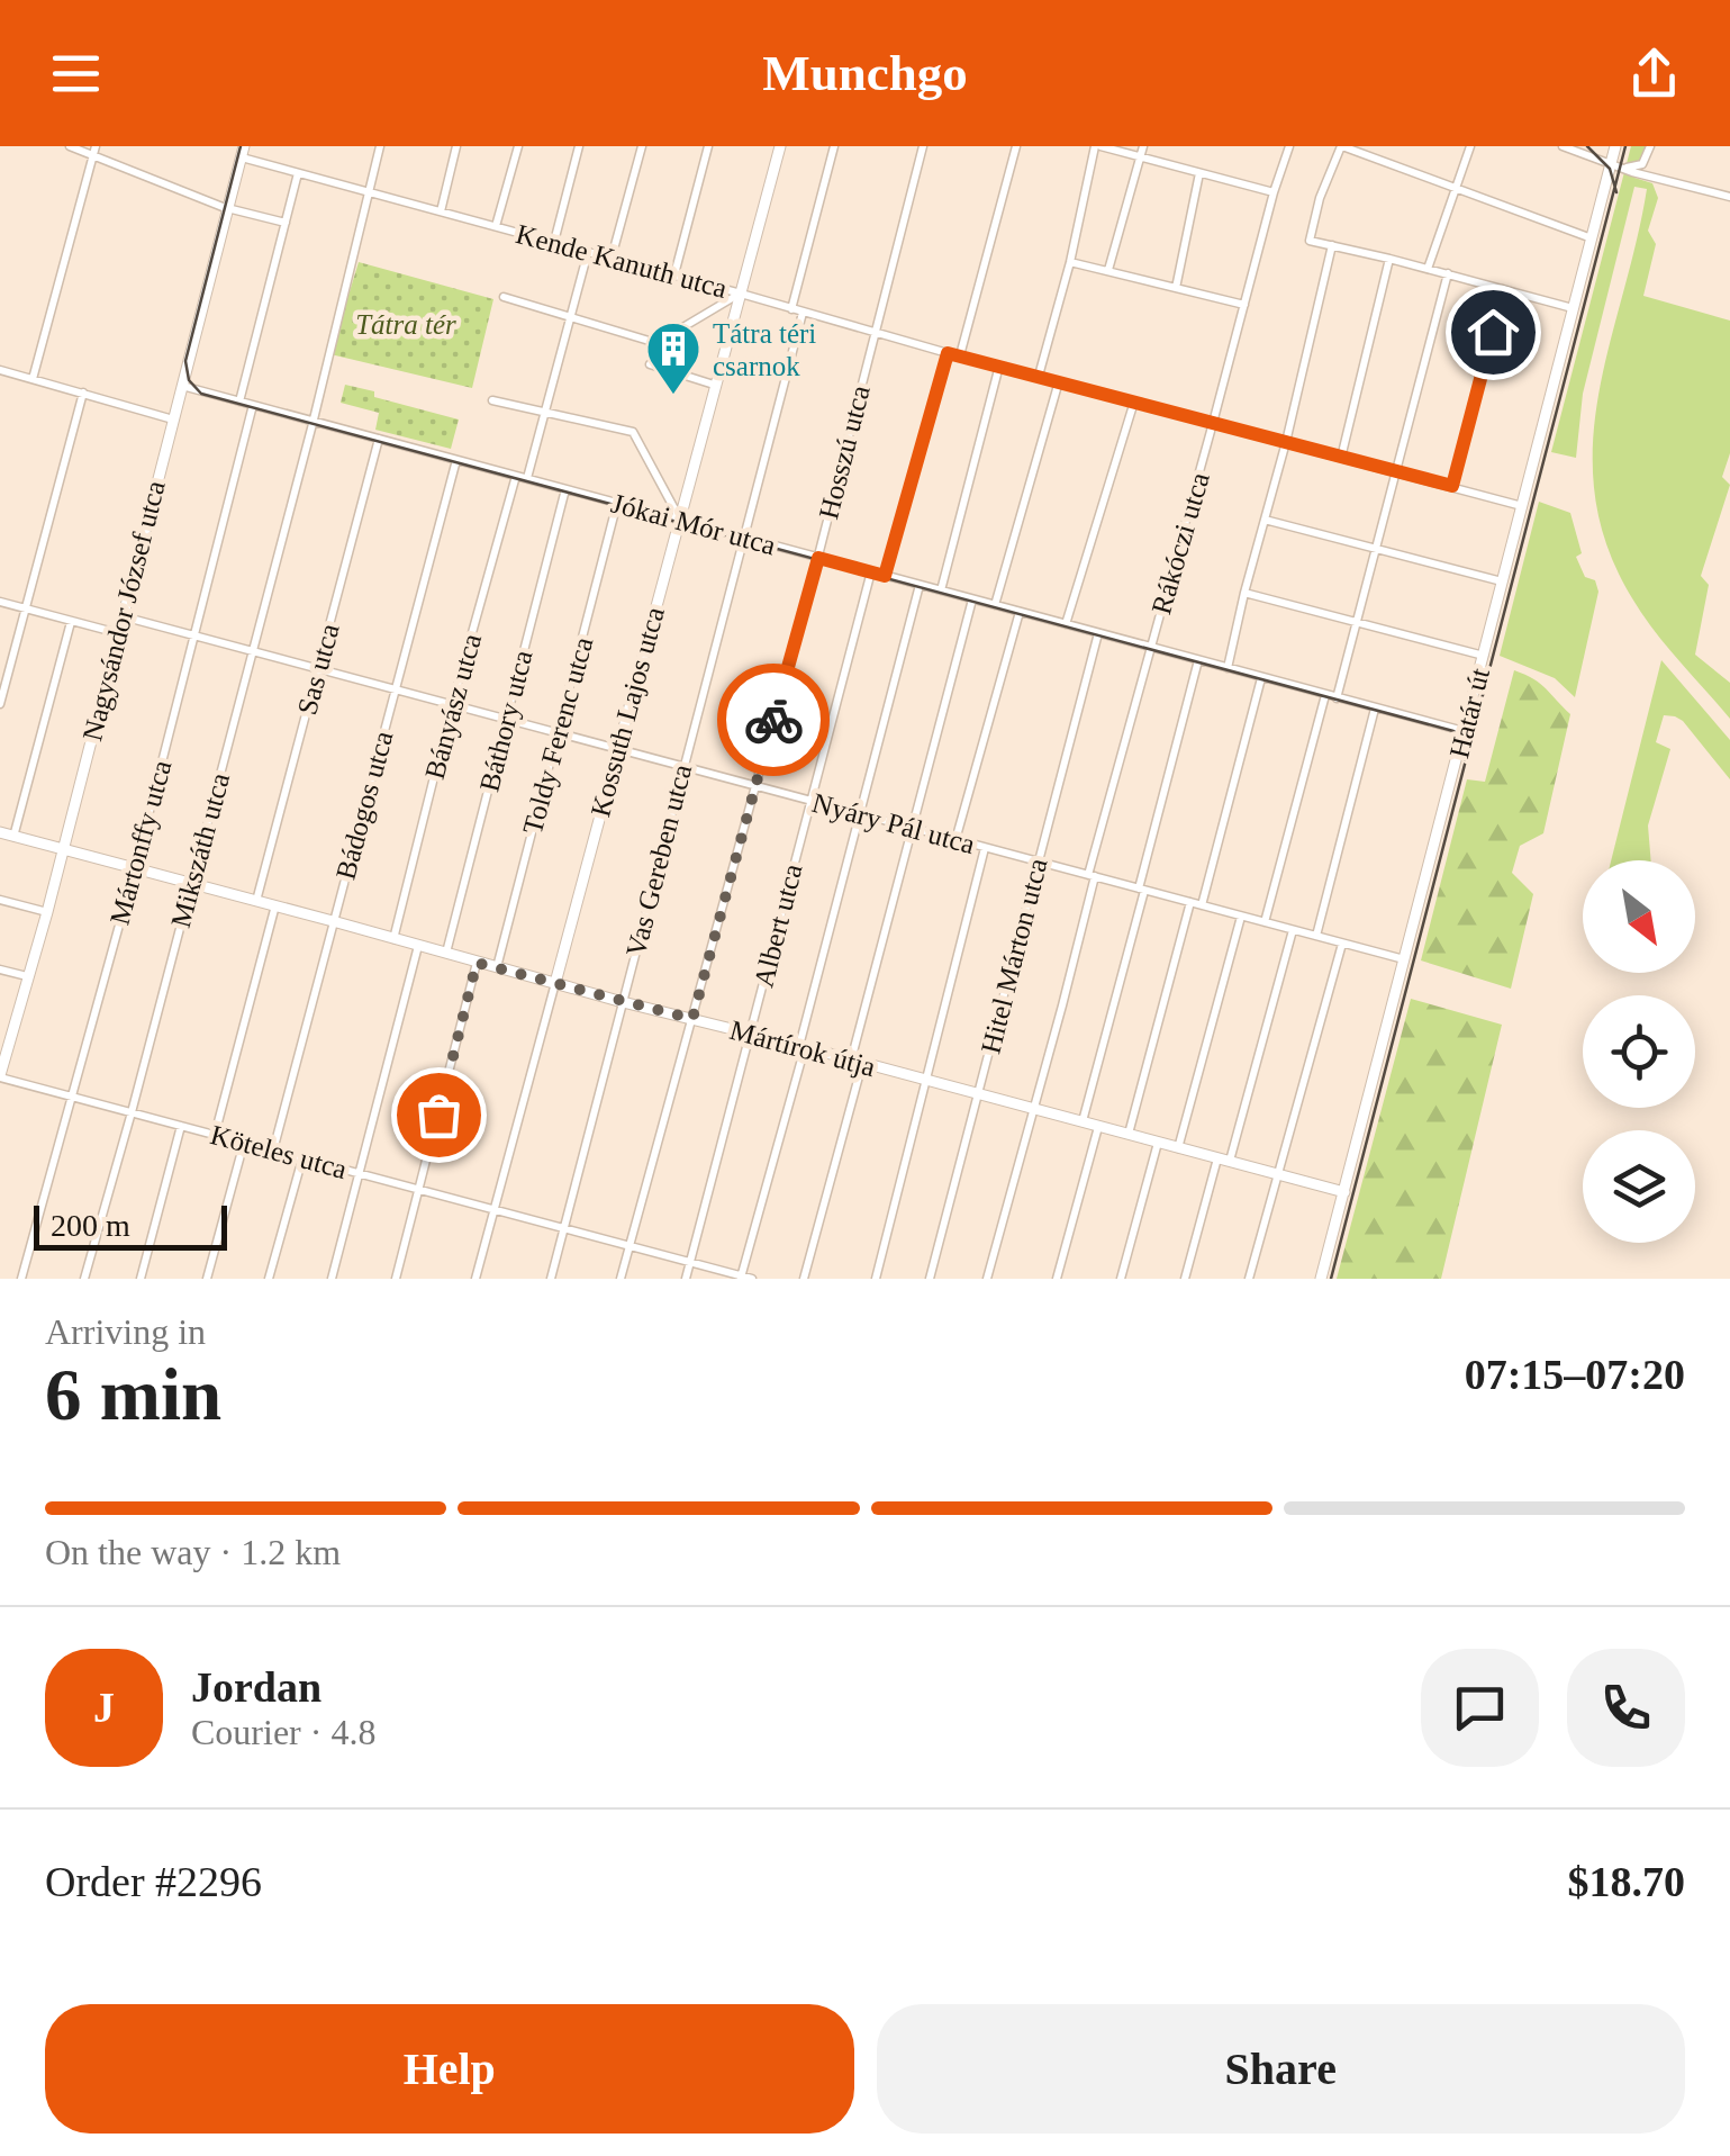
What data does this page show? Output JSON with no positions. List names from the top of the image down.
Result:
{
  "streets": {
    "street": [
      "Kende Kanuth utca",
      "Hosszú utca",
      "Jókai Mór utca",
      "Rákóczi utca",
      "Nagysándor József utca",
      "Sas utca",
      "Bányász utca",
      "Kossuth Lajos utca",
      "Határ út",
      "Báthory utca",
      "Toldy Ferenc utca",
      "Bádogos utca",
      "Nyáry Pál utca",
      "Mártonffy utca",
      "Mikszáth utca",
      "Vas Gereben utca",
      "Albert utca",
      "Hitel Márton utca",
      "Mártírok útja",
      "Köteles utca"
    ]
  },
  "crossings": [
    ["Kende Kanuth utca", "Hosszú utca"],
    ["Kende Kanuth utca", "Rákóczi utca"],
    ["Kende Kanuth utca", "Nagysándor József utca"],
    ["Kende Kanuth utca", "Kossuth Lajos utca"],
    ["Kende Kanuth utca", "Határ út"],
    ["Kende Kanuth utca", "Mikszáth utca"],
    ["Kende Kanuth utca", "Vas Gereben utca"],
    ["Hosszú utca", "Jókai Mór utca"],
    ["Hosszú utca", "Nyáry Pál utca"],
    ["Hosszú utca", "Mártírok útja"],
    ["Hosszú utca", "Köteles utca"],
    ["Jókai Mór utca", "Rákóczi utca"],
    ["Jókai Mór utca", "Nagysándor József utca"],
    ["Jókai Mór utca", "Sas utca"],
    ["Jókai Mór utca", "Bányász utca"],
    ["Jókai Mór utca", "Kossuth Lajos utca"],
    ["Jókai Mór utca", "Határ út"],
    ["Jókai Mór utca", "Báthory utca"],
    ["Jókai Mór utca", "Toldy Ferenc utca"],
    ["Jókai Mór utca", "Bádogos utca"],
    ["Jókai Mór utca", "Mártonffy utca"],
    ["Jókai Mór utca", "Mikszáth utca"],
    ["Jókai Mór utca", "Vas Gereben utca"],
    ["Jókai Mór utca", "Albert utca"],
    ["Jókai Mór utca", "Hitel Márton utca"],
    ["Rákóczi utca", "Nyáry Pál utca"],
    ["Rákóczi utca", "Mártírok útja"],
    ["Nagysándor József utca", "Nyáry Pál utca"],
    ["Nagysándor József utca", "Mártírok útja"],
    ["Nagysándor József utca", "Köteles utca"],
    ["Sas utca", "Nyáry Pál utca"],
    ["Sas utca", "Mártírok útja"],
    ["Bányász utca", "Nyáry Pál utca"],
    ["Bányász utca", "Mártírok útja"],
    ["Kossuth Lajos utca", "Nyáry Pál utca"],
    ["Kossuth Lajos utca", "Mártírok útja"],
    ["Kossuth Lajos utca", "Köteles utca"],
    ["Határ út", "Nyáry Pál utca"],
    ["Határ út", "Mártírok útja"],
    ["Báthory utca", "Nyáry Pál utca"],
    ["Báthory utca", "Mártírok útja"],
    ["Toldy Ferenc utca", "Nyáry Pál utca"],
    ["Toldy Ferenc utca", "Mártírok útja"],
    ["Bádogos utca", "Nyáry Pál utca"],
    ["Bádogos utca", "Mártírok útja"],
    ["Bádogos utca", "Köteles utca"],
    ["Nyáry Pál utca", "Mártonffy utca"],
    ["Nyáry Pál utca", "Mikszáth utca"],
    ["Nyáry Pál utca", "Vas Gereben utca"],
    ["Nyáry Pál utca", "Albert utca"],
    ["Nyáry Pál utca", "Hitel Márton utca"],
    ["Mártonffy utca", "Mártírok útja"],
    ["Mártonffy utca", "Köteles utca"],
    ["Mikszáth utca", "Mártírok útja"],
    ["Mikszáth utca", "Köteles utca"],
    ["Vas Gereben utca", "Mártírok útja"],
    ["Vas Gereben utca", "Köteles utca"],
    ["Albert utca", "Mártírok útja"],
    ["Albert utca", "Köteles utca"],
    ["Hitel Márton utca", "Mártírok útja"]
  ],
  "parks": ["Tátra tér"],
  "places": {
    "building": ["Tátra téri csarnok"]
  },
  "scale_bar": "200 m",
  "north": "bottom right",
  "page": {
    "header": "Munchgo",
    "scale": "200 m",
    "heading": ["6 min", "Arriving in", "07:15–07:20"],
    "panel": [
      "Jordan",
      "Courier · 4.8",
      "Order #2296",
      "$18.70"
    ],
    "bar": "On the way · 1.2 km",
    "round": "J",
    "buttons": ["Help", "Share"]
  }
}
